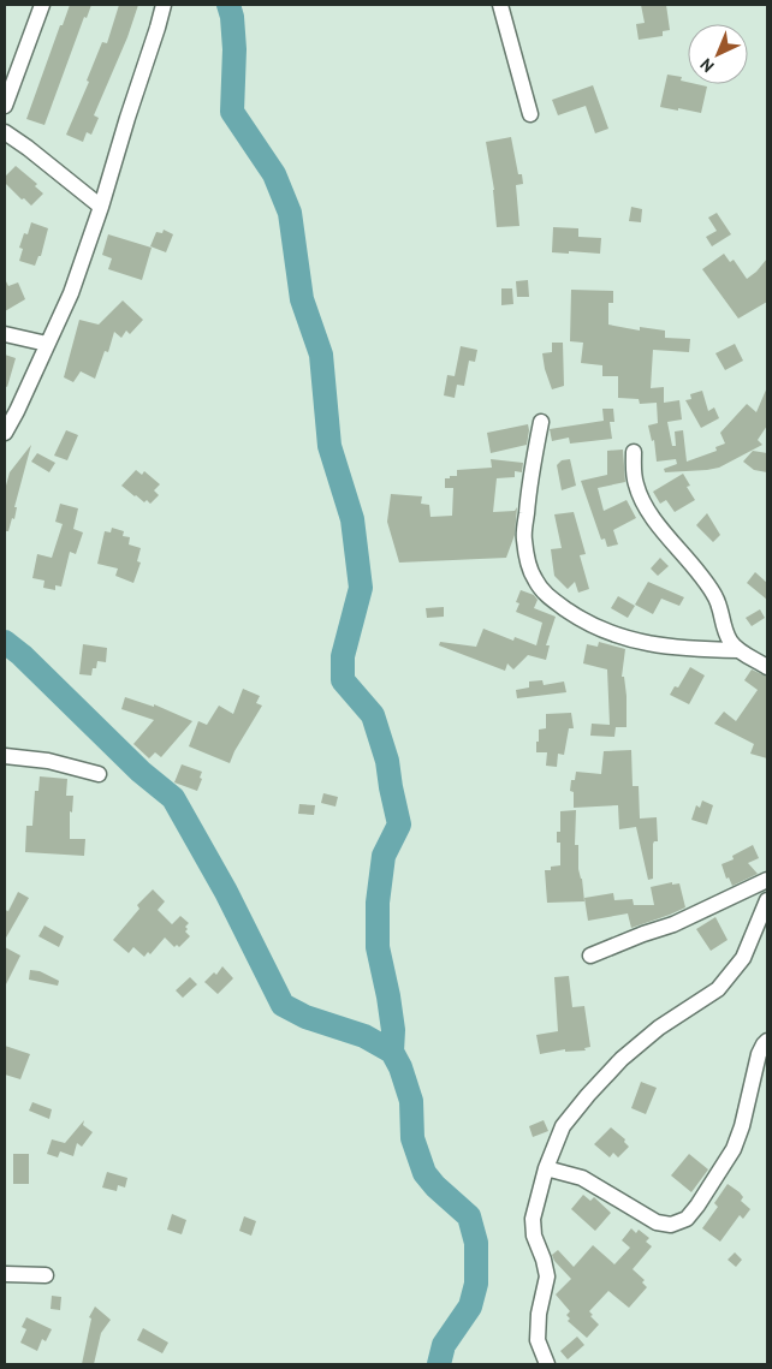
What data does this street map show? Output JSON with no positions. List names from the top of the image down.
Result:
{
  "north": "bottom left"
}
